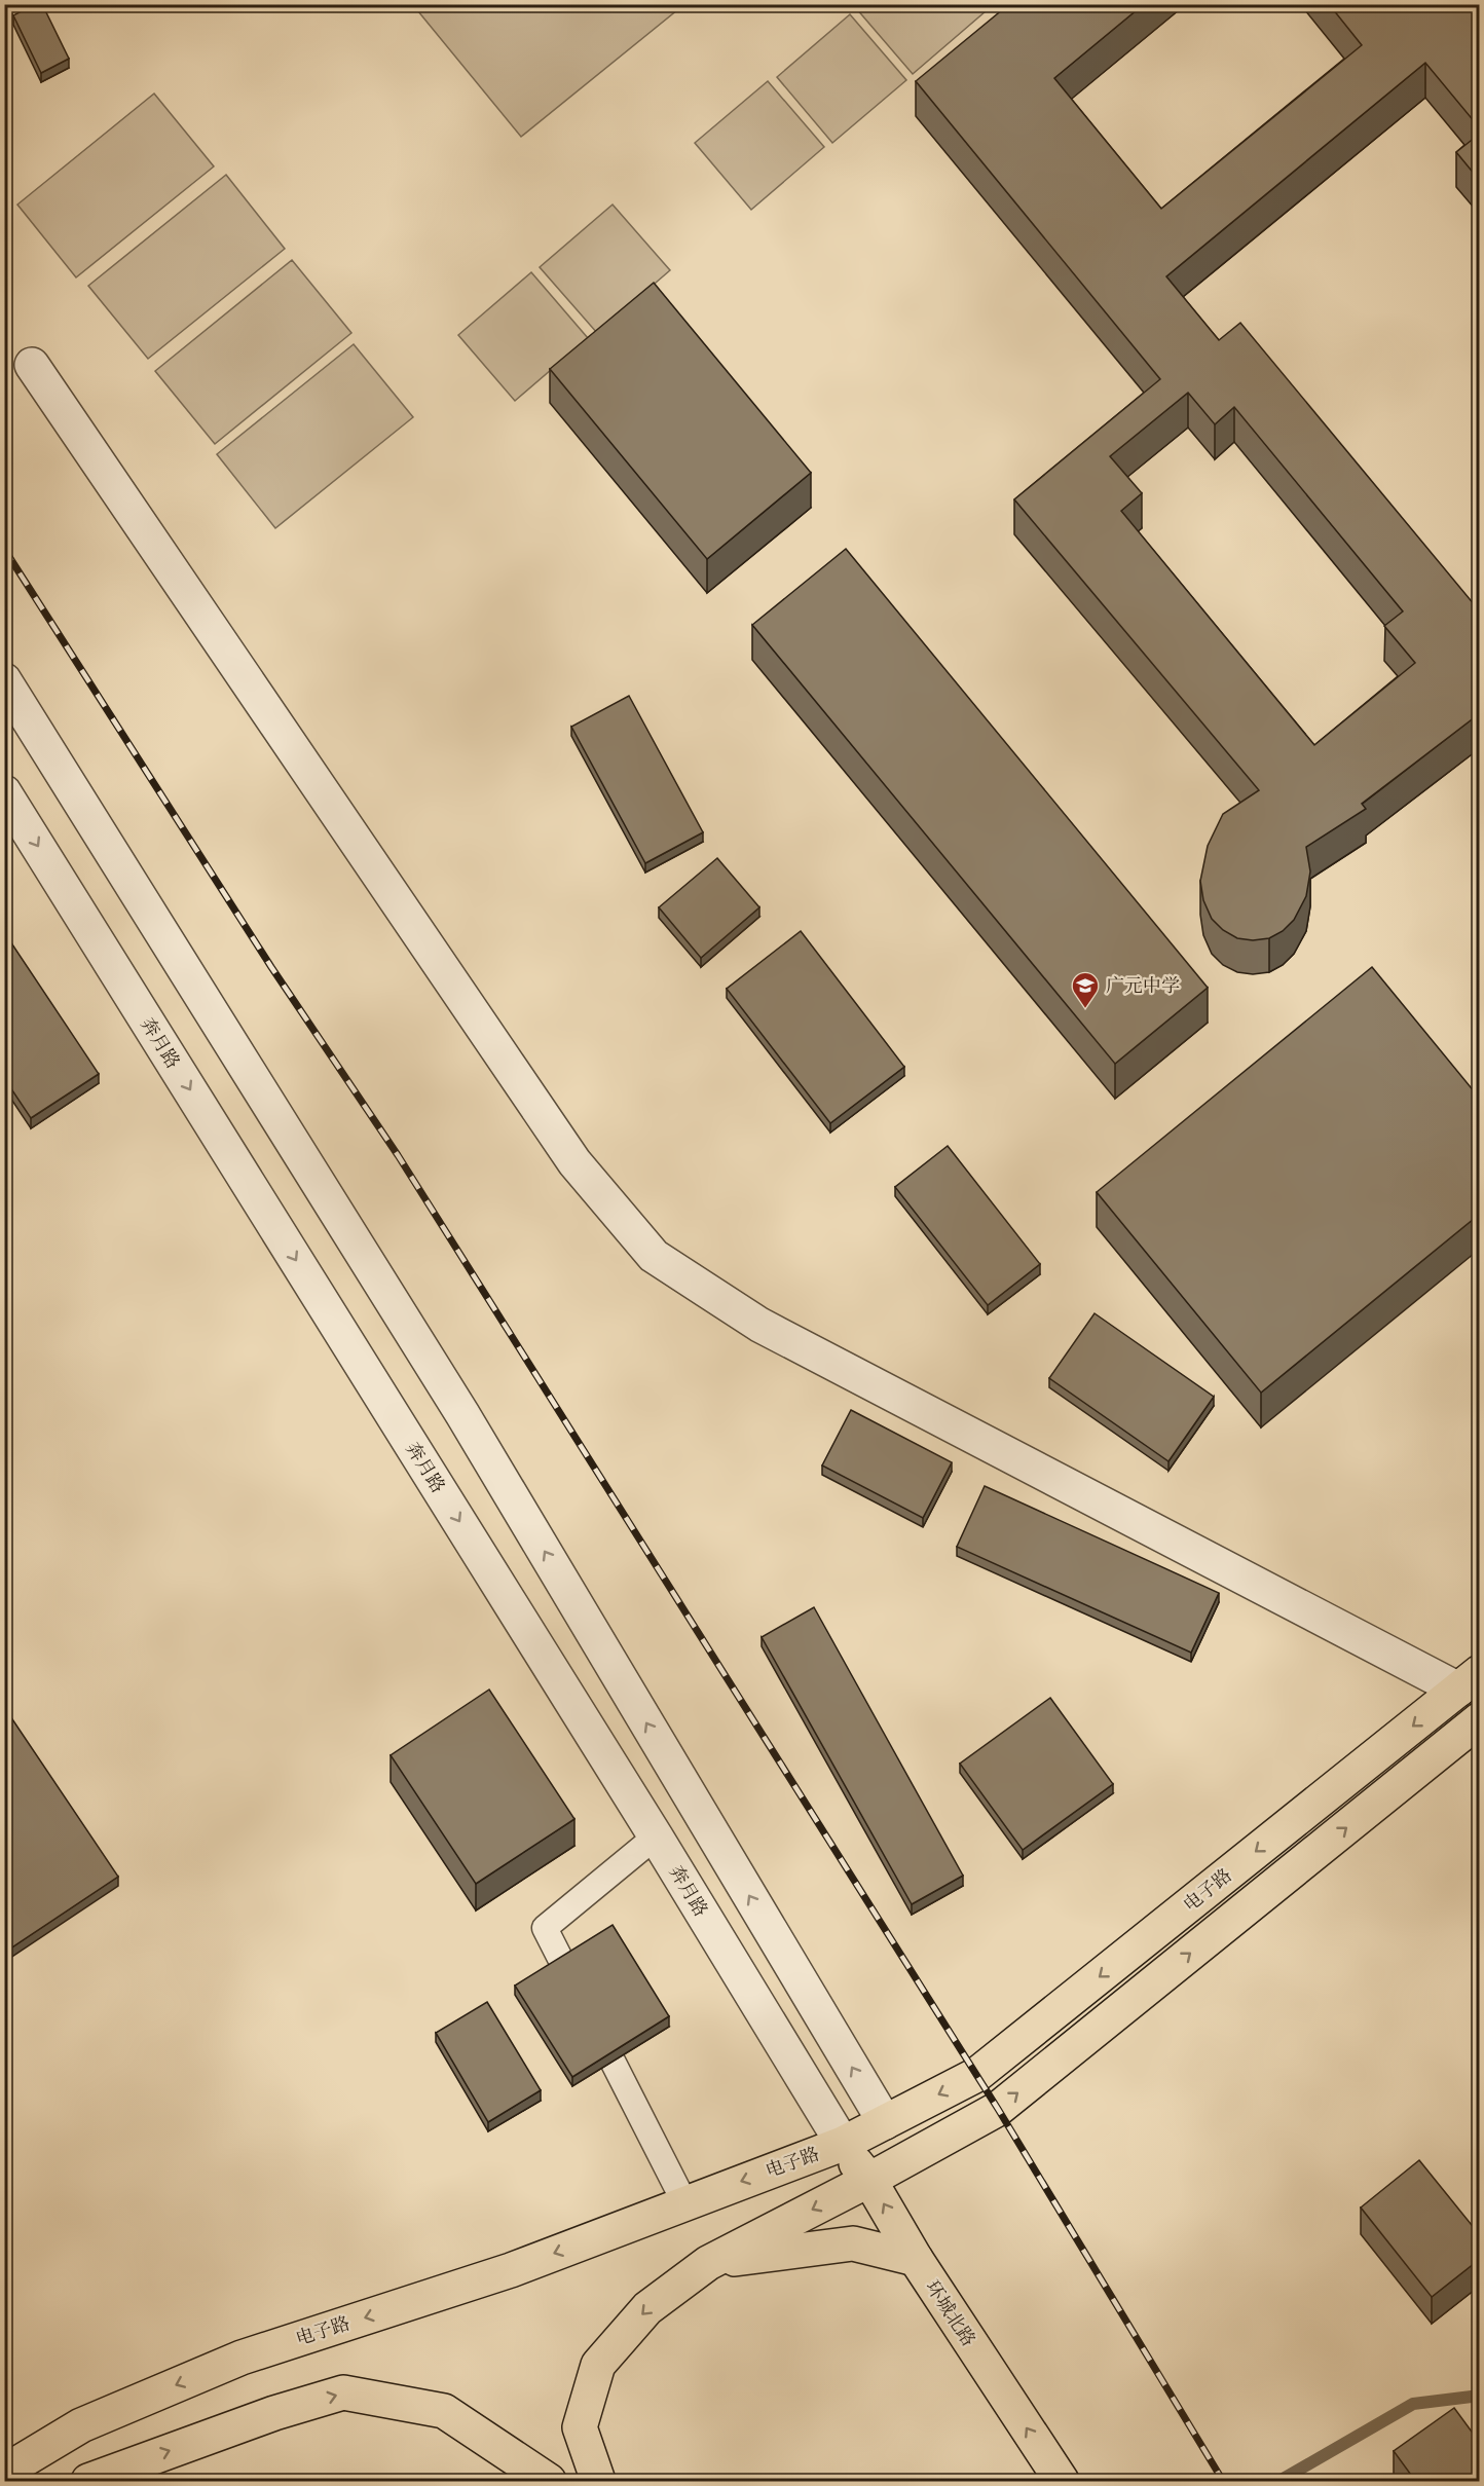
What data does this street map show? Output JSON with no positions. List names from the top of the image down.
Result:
{
  "streets": {
    "main road": ["电子路", "环城北路"],
    "street": ["奔月路"]
  },
  "crossings": [
    ["奔月路", "电子路"],
    ["奔月路", "环城北路"],
    ["电子路", "环城北路"]
  ],
  "one_way": ["环城北路"],
  "places": {
    "school or university": ["广元中学"]
  }
}
